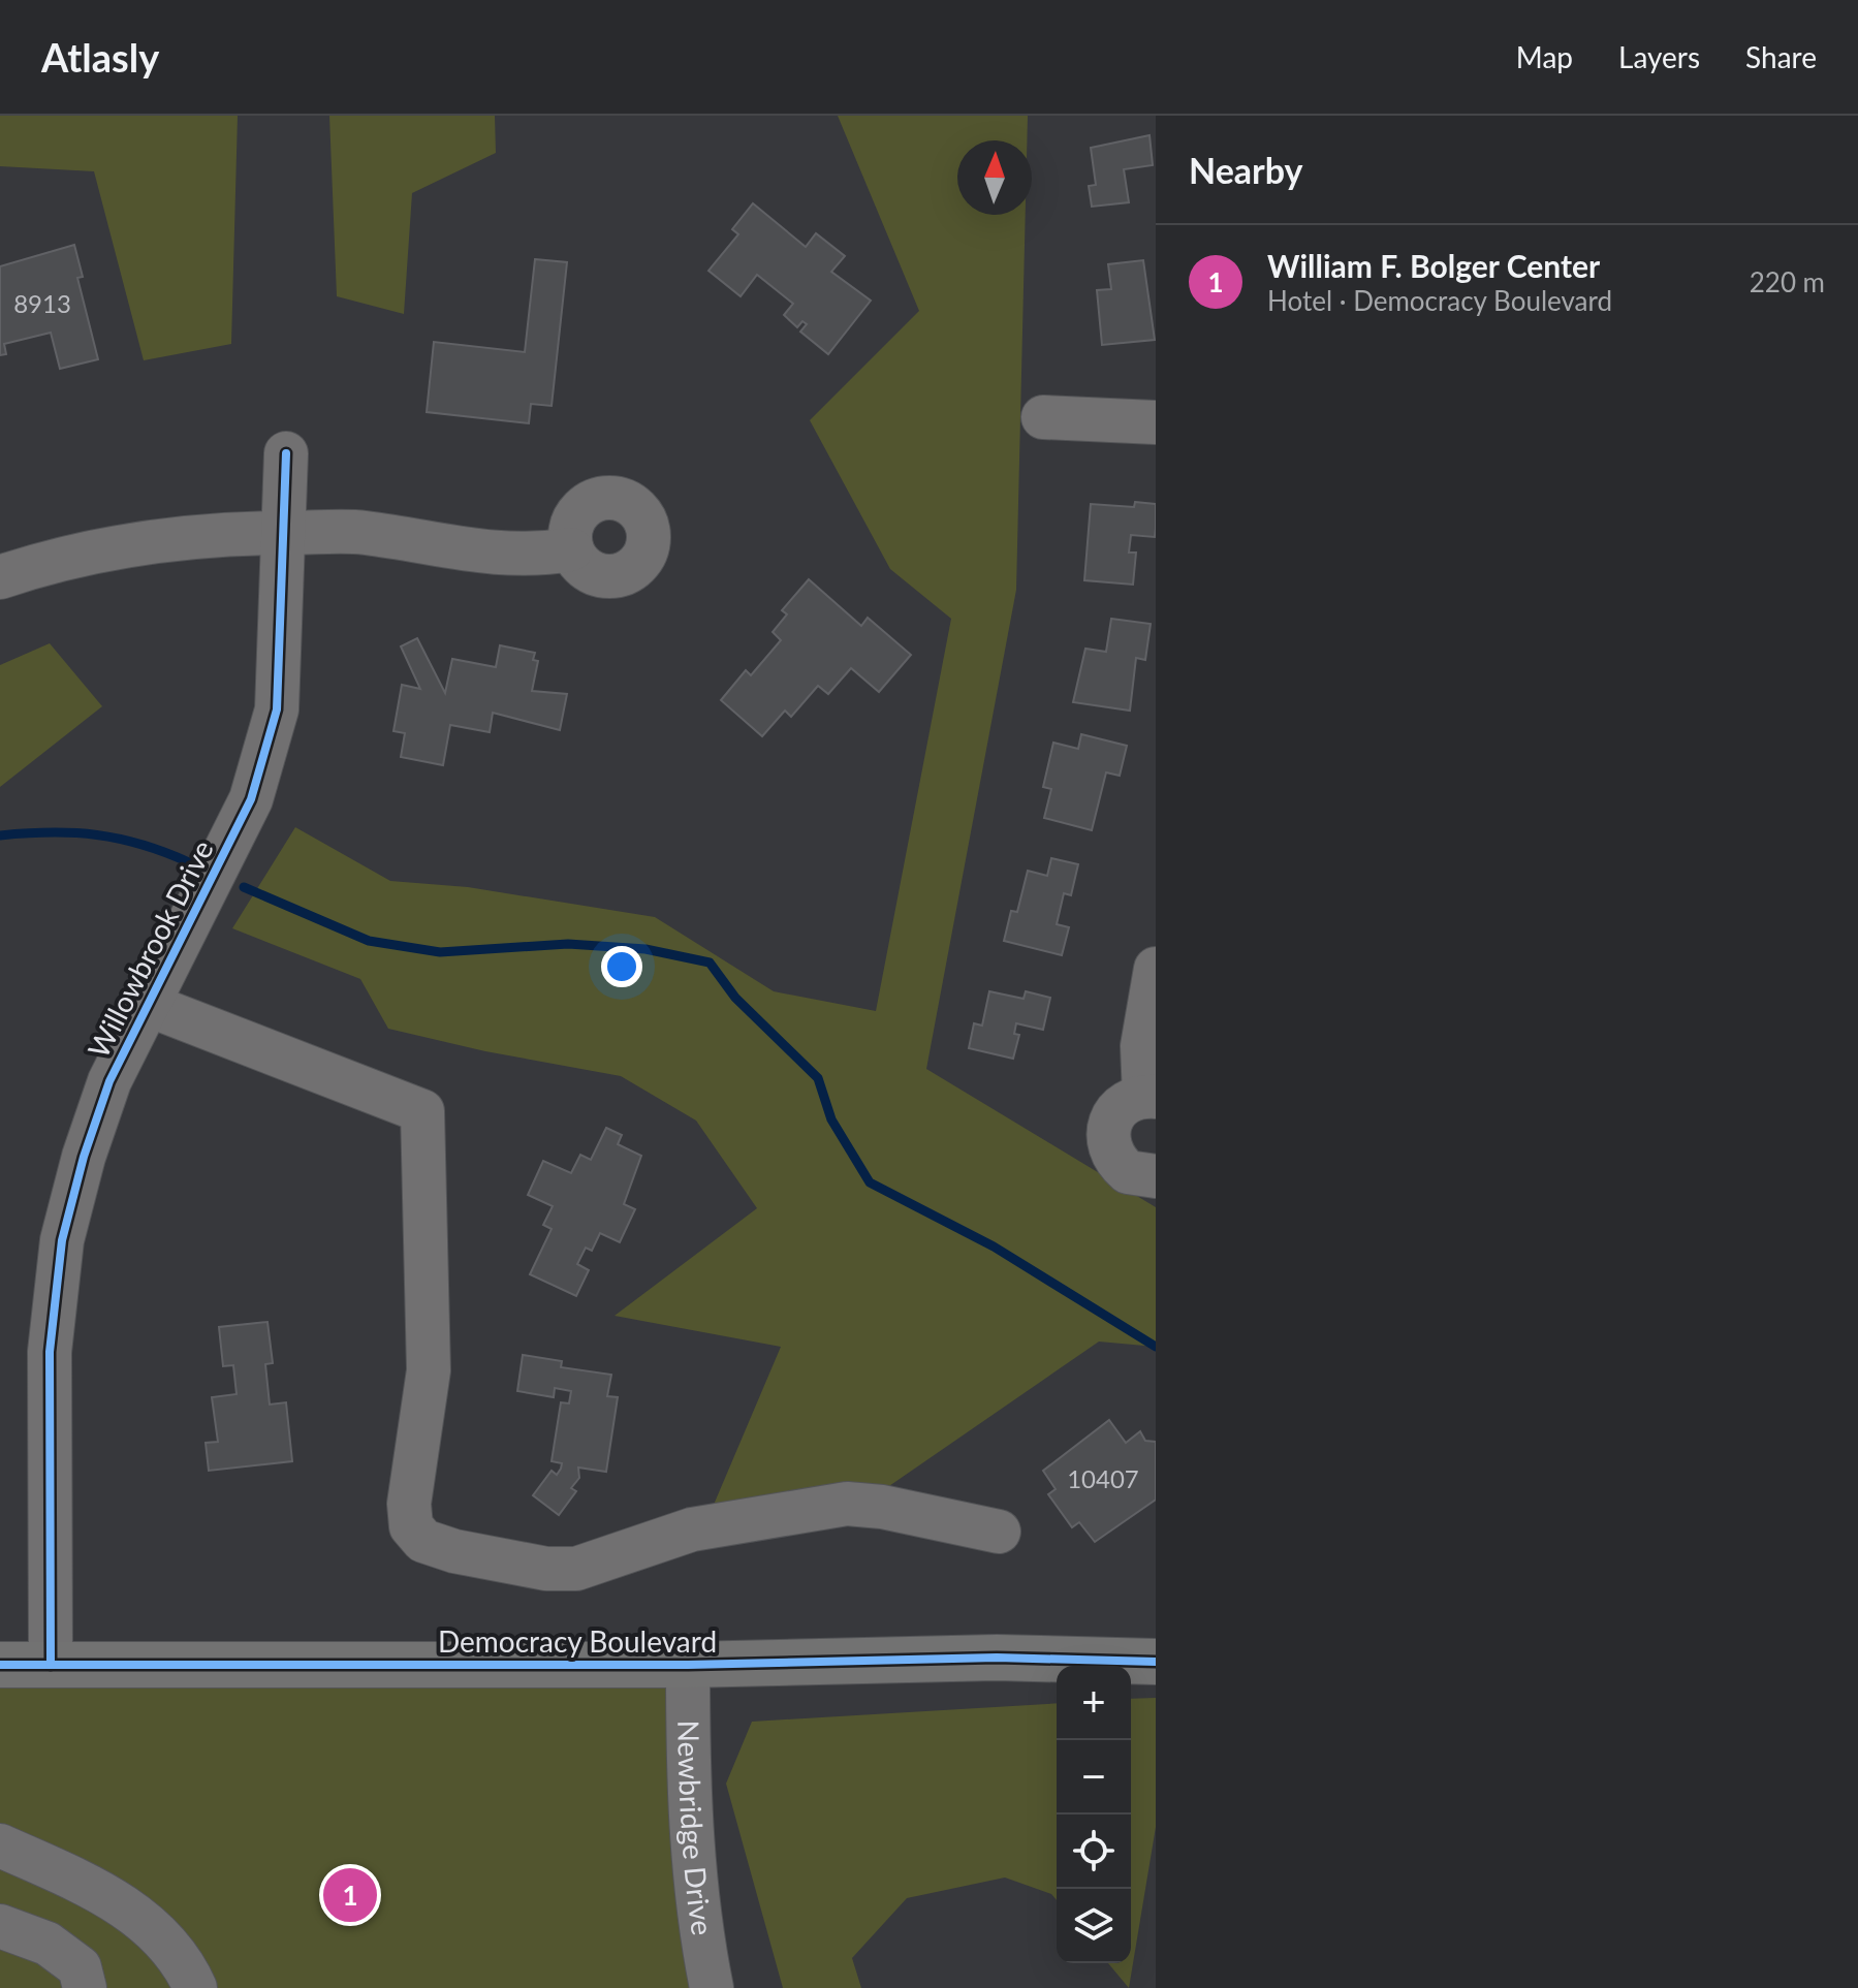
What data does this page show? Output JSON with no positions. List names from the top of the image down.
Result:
{
  "streets": {
    "main road": ["Democracy Boulevard"],
    "street": ["Willowbrook Drive", "Newbridge Drive"]
  },
  "crossings": [
    ["Willowbrook Drive", "Democracy Boulevard"],
    ["Democracy Boulevard", "Newbridge Drive"]
  ],
  "house_numbers": ["8913", "10407"],
  "north": "top",
  "page": {
    "header": "Atlasly",
    "nav": ["Map", "Layers", "Share"],
    "heading": "Nearby",
    "list": [
      {
        "mark": "1",
        "name": "William F. Bolger Center",
        "note": "Hotel · Democracy Boulevard",
        "value": "220 m"
      }
    ],
    "map_buttons": ["+", "−"],
    "pins": "1"
  }
}
